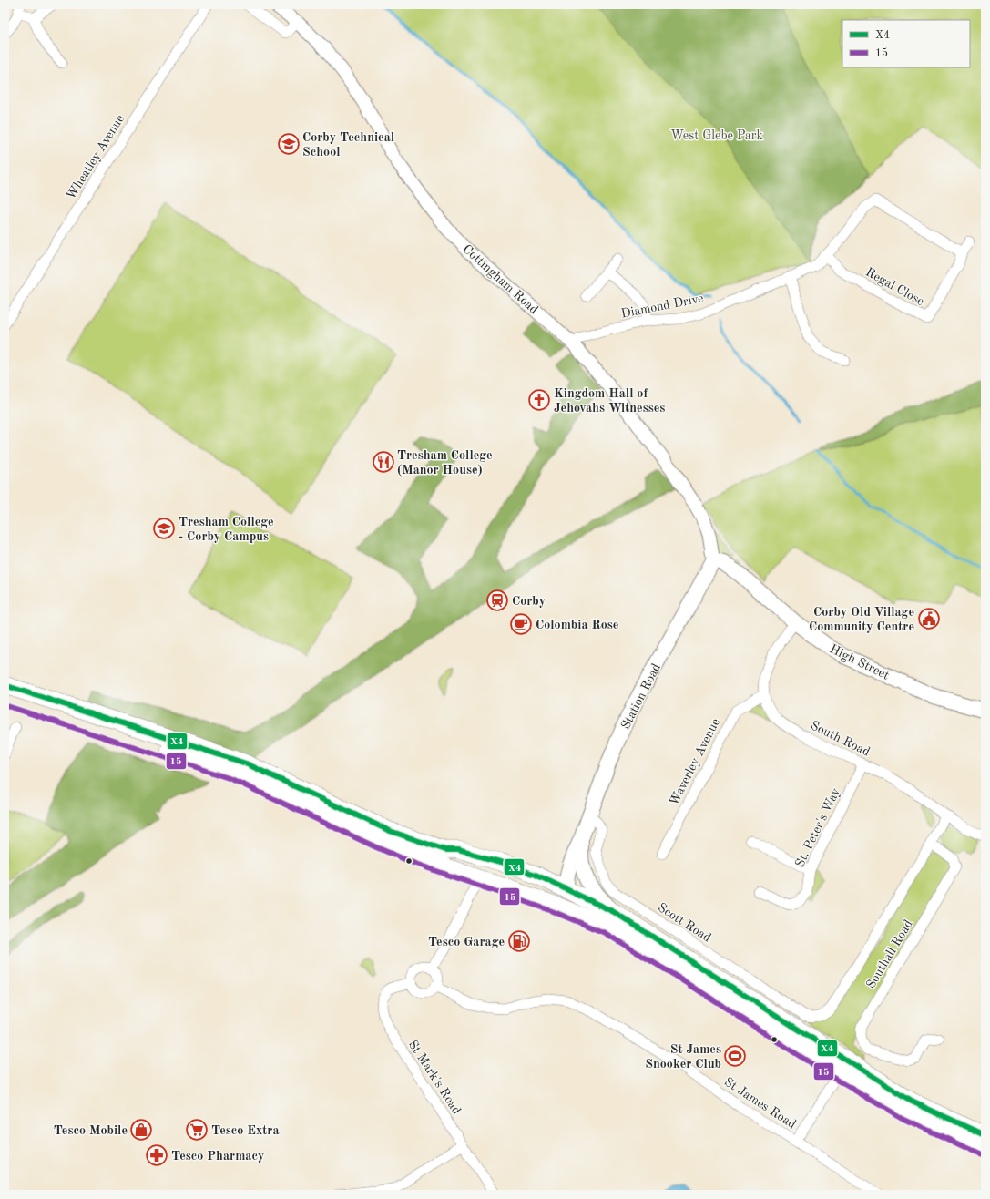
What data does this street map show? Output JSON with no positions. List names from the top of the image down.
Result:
{
  "streets": {
    "main road": ["High Street", "Station Road"],
    "street": [
      "Wheatley Avenue",
      "Cottingham Road",
      "Regal Close",
      "Diamond Drive",
      "South Road",
      "Waverley Avenue",
      "St. Peter's Way",
      "Scott Road",
      "Southall Road",
      "St Mark's Road",
      "St James Road"
    ]
  },
  "crossings": [
    ["Cottingham Road", "Diamond Drive"],
    ["Cottingham Road", "High Street"],
    ["Cottingham Road", "Station Road"],
    ["Regal Close", "Diamond Drive"],
    ["High Street", "Station Road"],
    ["High Street", "South Road"],
    ["Station Road", "Scott Road"],
    ["South Road", "Waverley Avenue"],
    ["South Road", "St. Peter's Way"],
    ["South Road", "Southall Road"],
    ["Scott Road", "Southall Road"],
    ["St Mark's Road", "St James Road"]
  ],
  "parks": ["West Glebe Park"],
  "places": {
    "school or university": ["Corby Technical School", "Tresham College - Corby Campus"],
    "church": ["Kingdom Hall of Jehovahs Witnesses"],
    "restaurant": ["Tresham College (Manor House)"],
    "station": ["Corby"],
    "public building": ["Corby Old Village Community Centre"],
    "cafe": ["Colombia Rose"],
    "fuel station": ["Tesco Garage"],
    "sports": ["St James Snooker Club"],
    "shop": ["Tesco Mobile"],
    "supermarket": ["Tesco Extra"],
    "pharmacy": ["Tesco Pharmacy"]
  },
  "lines": ["transit line X4", "transit line 15"],
  "legend": ["X4", "15"]
}
